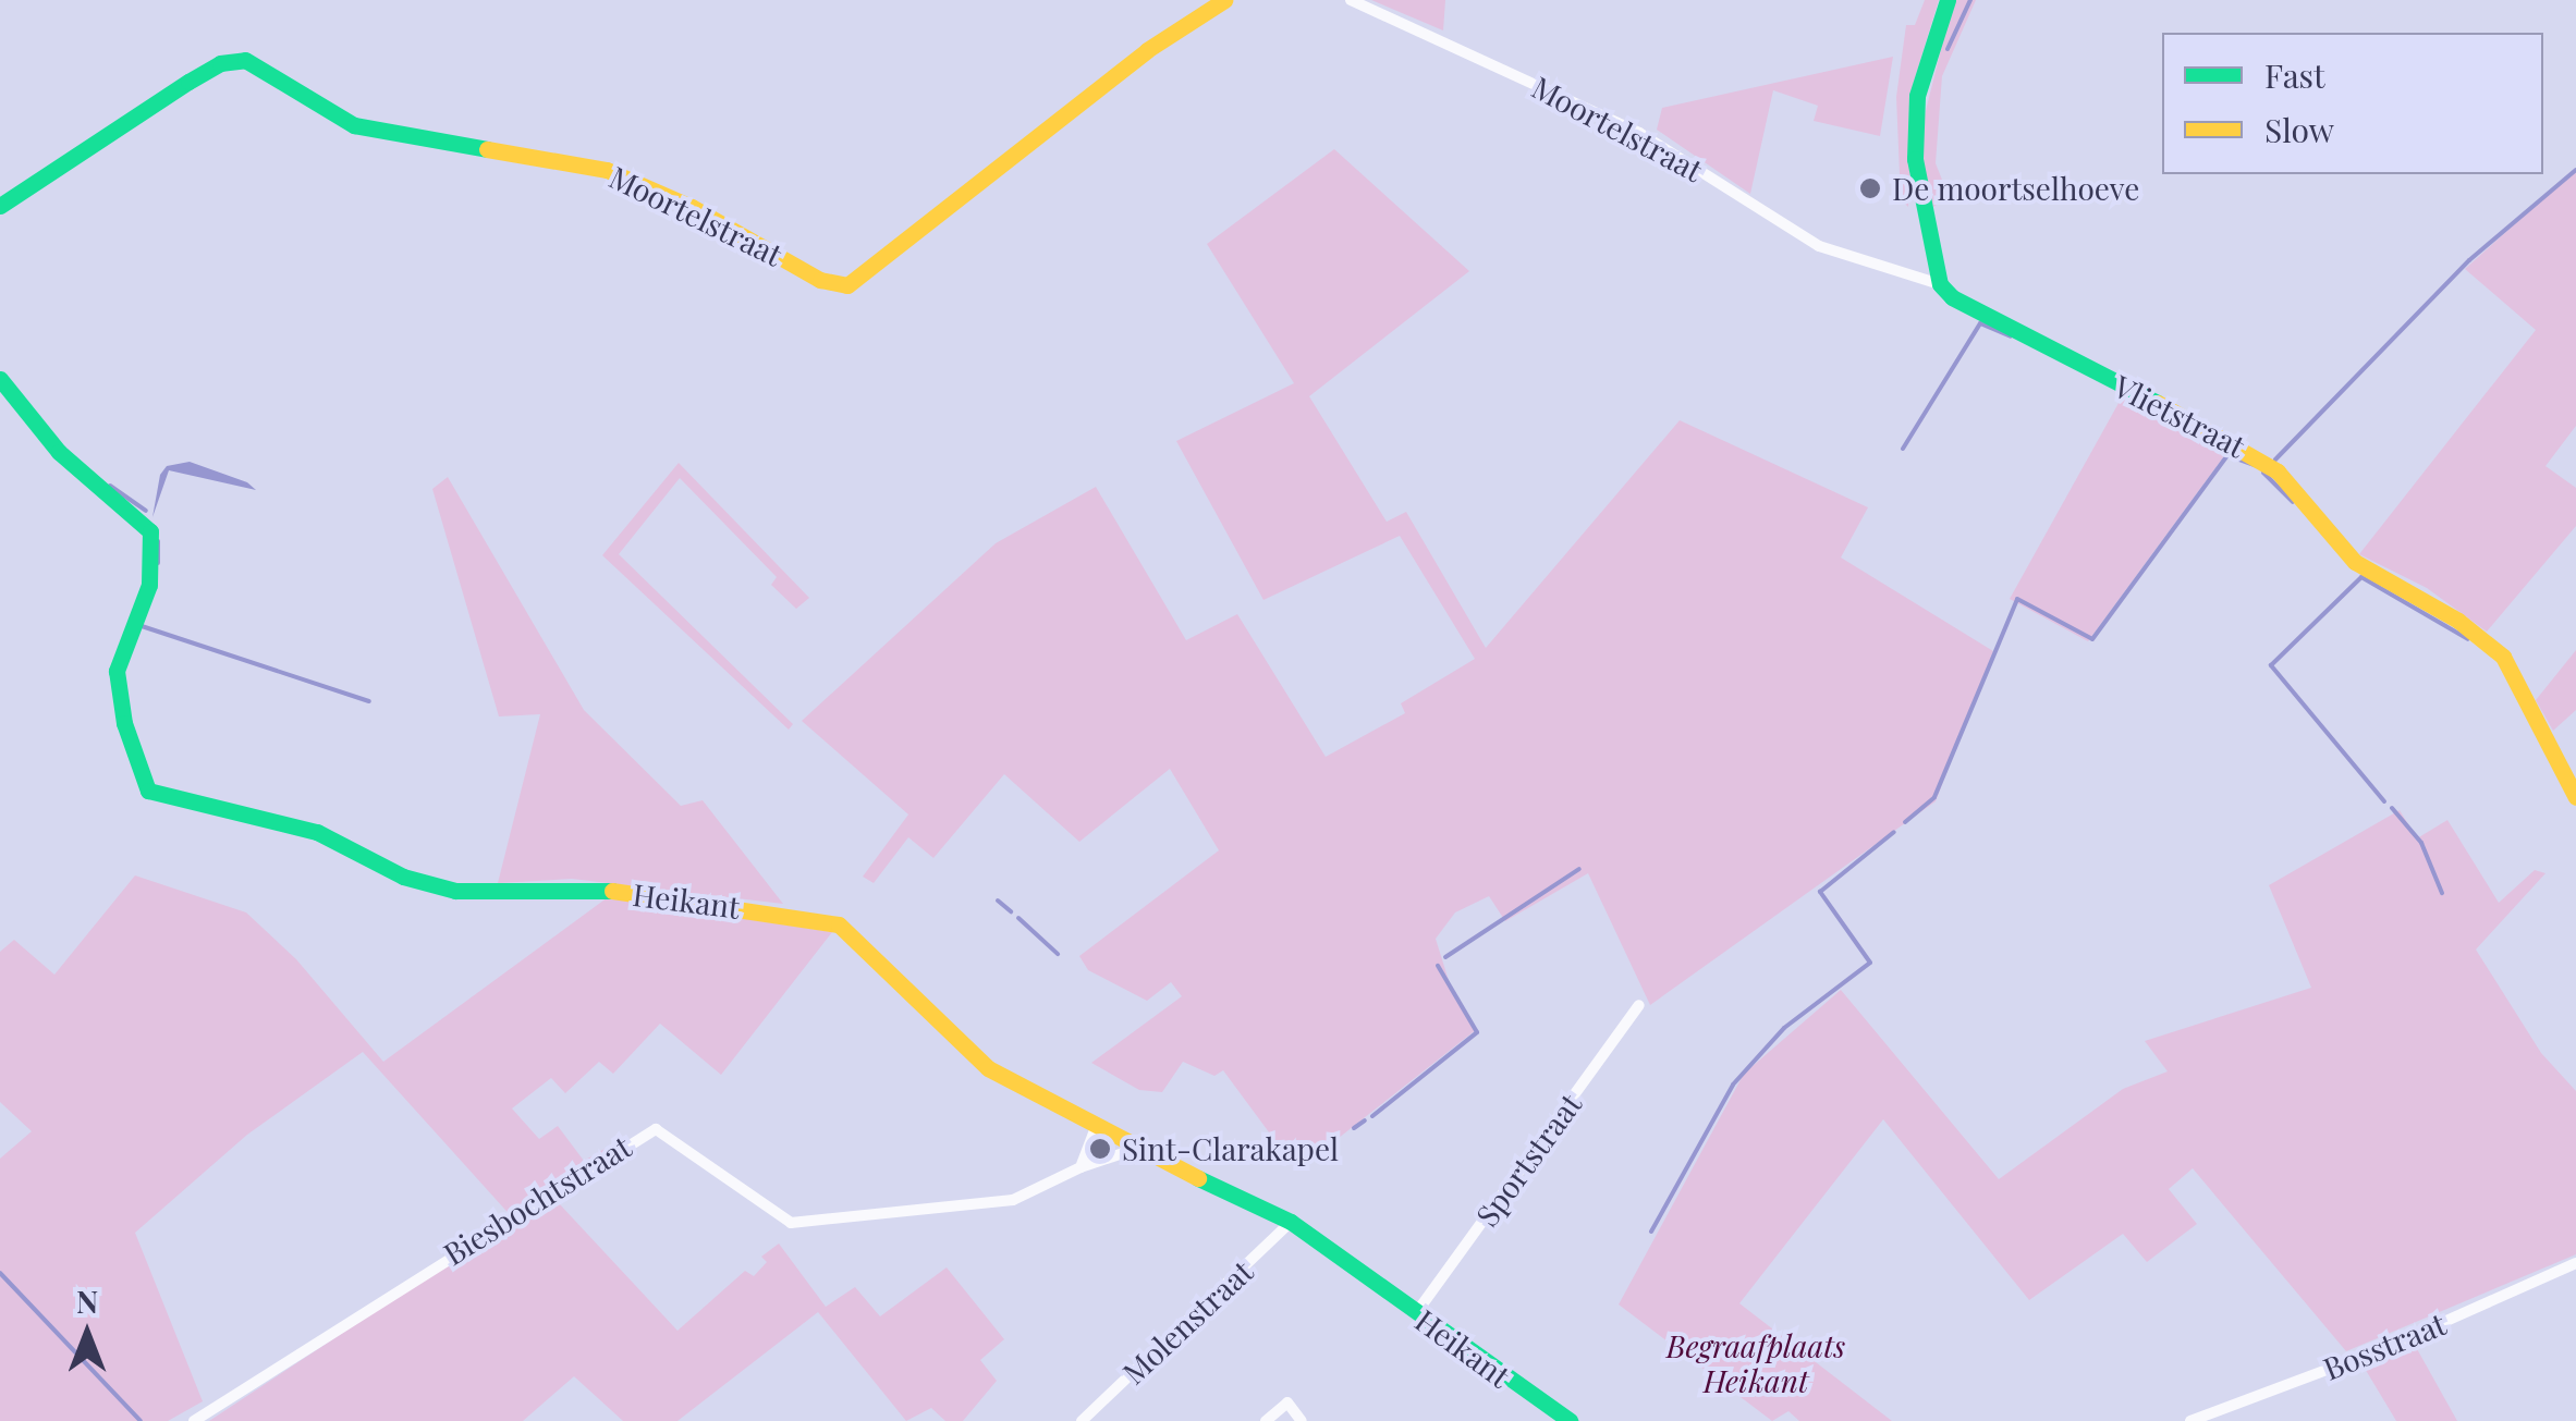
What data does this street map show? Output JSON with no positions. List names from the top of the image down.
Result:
{
  "streets": {
    "street": [
      "Moortelstraat",
      "Vlietstraat",
      "Heikant",
      "Sportstraat",
      "Biesbochtstraat",
      "Molenstraat",
      "Bosstraat"
    ]
  },
  "crossings": [
    ["Moortelstraat", "Vlietstraat"],
    ["Heikant", "Sportstraat"],
    ["Heikant", "Biesbochtstraat"],
    ["Heikant", "Molenstraat"]
  ],
  "parks": ["Begraafplaats Heikant"],
  "places": ["De moortselhoeve", "Sint-Clarakapel"],
  "legend": ["Fast", "Slow"],
  "north": "top"
}
